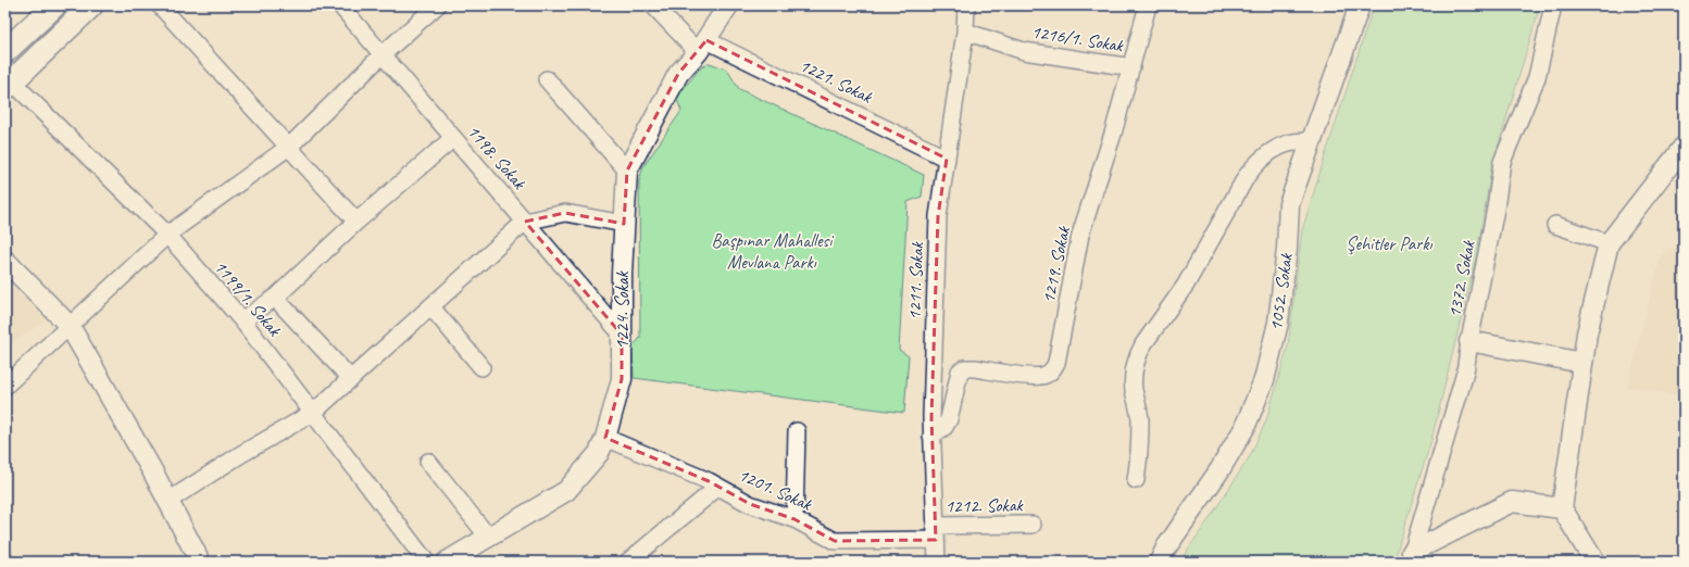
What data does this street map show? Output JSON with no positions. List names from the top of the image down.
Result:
{
  "streets": {
    "street": [
      "1216/1. Sokak",
      "1221. Sokak",
      "1198. Sokak",
      "1219. Sokak",
      "1372. Sokak",
      "1211. Sokak",
      "1052. Sokak",
      "1199/1. Sokak",
      "1224. Sokak",
      "1201. Sokak",
      "1212. Sokak"
    ]
  },
  "crossings": [
    ["1216/1. Sokak", "1219. Sokak"],
    ["1216/1. Sokak", "1211. Sokak"],
    ["1221. Sokak", "1211. Sokak"],
    ["1221. Sokak", "1224. Sokak"],
    ["1198. Sokak", "1224. Sokak"],
    ["1219. Sokak", "1211. Sokak"],
    ["1211. Sokak", "1201. Sokak"],
    ["1211. Sokak", "1212. Sokak"],
    ["1224. Sokak", "1201. Sokak"],
    ["1201. Sokak", "1212. Sokak"]
  ],
  "parks": ["Başpınar Mahallesi Mevlana Parkı", "Şehitler Parkı"]
}
